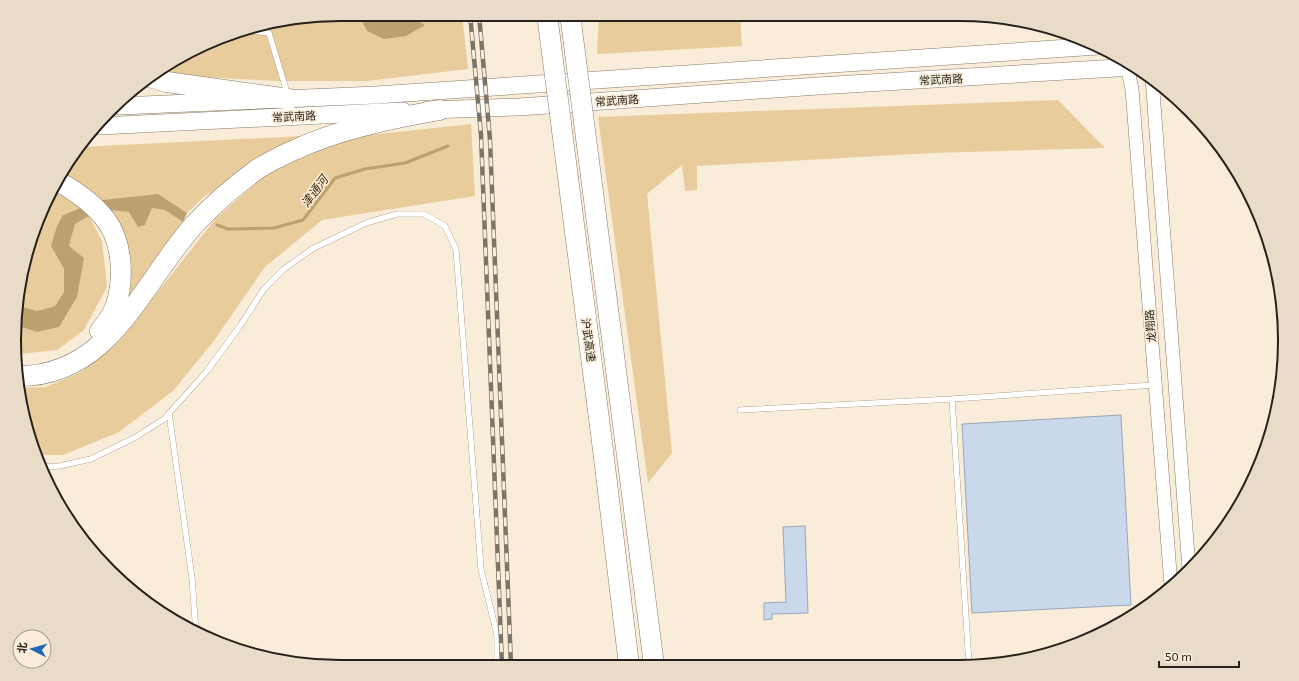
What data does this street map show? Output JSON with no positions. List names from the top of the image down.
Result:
{
  "streets": {
    "highway": ["沪武高速"],
    "main road": ["常武南路"],
    "street": ["龙翔路"]
  },
  "water": ["津通河"],
  "scale_bar": "50 m",
  "north": "left"
}
